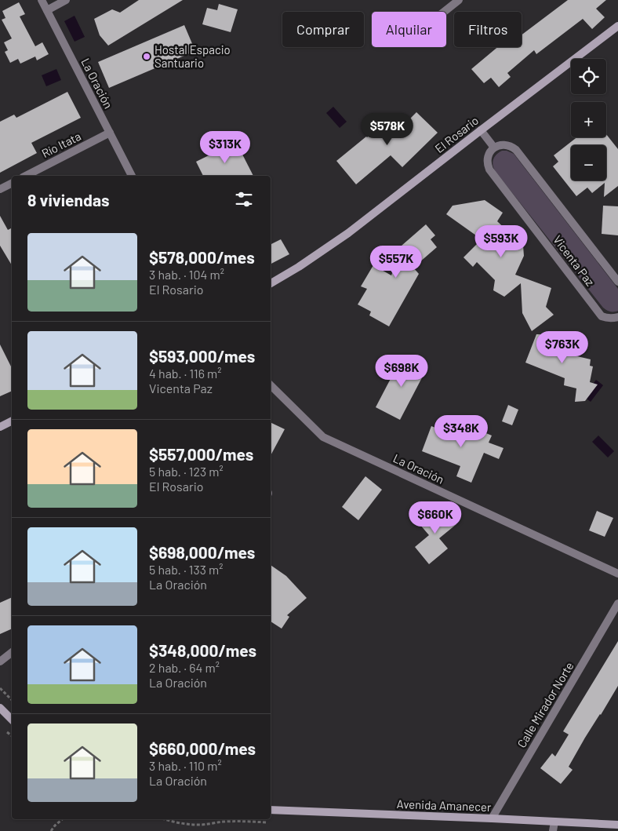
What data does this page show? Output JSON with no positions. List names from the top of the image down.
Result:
{
  "streets": {
    "street": [
      "La Oración",
      "El Rosario",
      "Río Itata",
      "Vicenta Paz",
      "Calle Mirador Norte",
      "Avenida Amanecer"
    ]
  },
  "crossings": [
    ["La Oración", "Río Itata"],
    ["Calle Mirador Norte", "Avenida Amanecer"]
  ],
  "places": ["Hostal Espacio Santuario"],
  "page": {
    "chip": ["Comprar", "Alquilar", "Filtros"],
    "map_buttons": ["+", "−"],
    "price": [
      "$578K",
      "$313K",
      "$593K",
      "$557K",
      "$763K",
      "$698K",
      "$348K",
      "$660K"
    ],
    "heading": "8 viviendas",
    "list": [
      {
        "name": "$578,000/mes",
        "note": "3 hab. · 104 m² · El Rosario"
      },
      {
        "name": "$593,000/mes",
        "note": "4 hab. · 116 m² · Vicenta Paz"
      },
      {
        "name": "$557,000/mes",
        "note": "5 hab. · 123 m² · El Rosario"
      },
      {
        "name": "$698,000/mes",
        "note": "5 hab. · 133 m² · La Oración"
      },
      {
        "name": "$348,000/mes",
        "note": "2 hab. · 64 m² · La Oración"
      },
      {
        "name": "$660,000/mes",
        "note": "3 hab. · 110 m² · La Oración"
      }
    ]
  }
}
